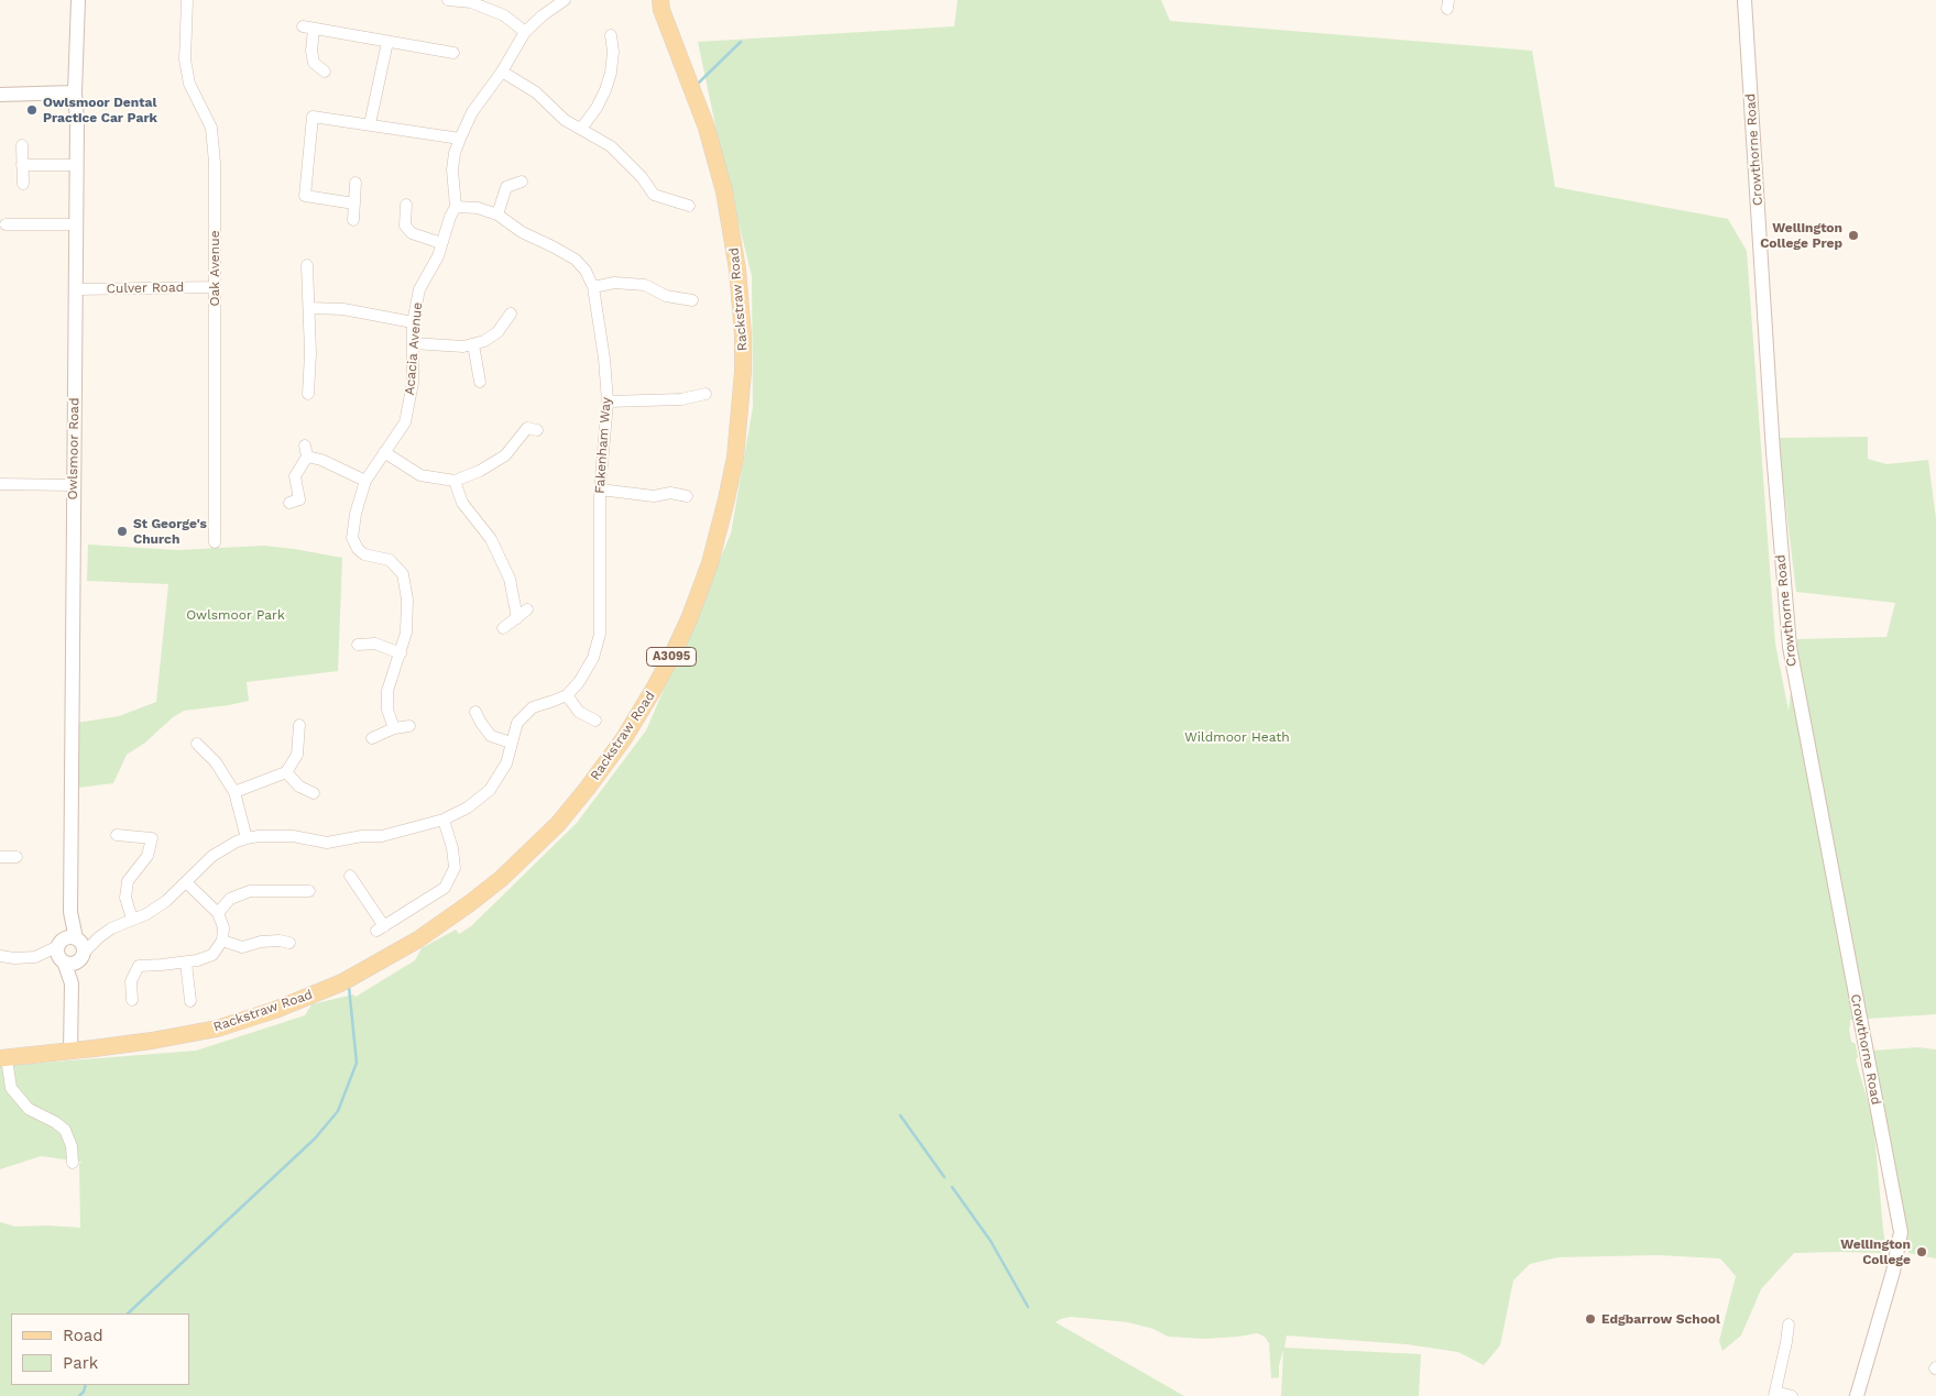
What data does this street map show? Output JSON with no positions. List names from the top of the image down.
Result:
{
  "streets": {
    "main road": ["Rackstraw Road", "A3095"],
    "street": [
      "Crowthorne Road",
      "Oak Avenue",
      "Culver Road",
      "Acacia Avenue",
      "Fakenham Way",
      "Owlsmoor Road"
    ]
  },
  "crossings": [
    ["Oak Avenue", "Culver Road"],
    ["Culver Road", "Owlsmoor Road"],
    ["Acacia Avenue", "Fakenham Way"]
  ],
  "parks": ["Owlsmoor Park", "Wildmoor Heath"],
  "places": [
    "Owlsmoor Dental Practice Car Park",
    "Wellington College Prep",
    "St George's Church",
    "Wellington College",
    "Edgbarrow School"
  ],
  "legend": ["Road", "Park"]
}
